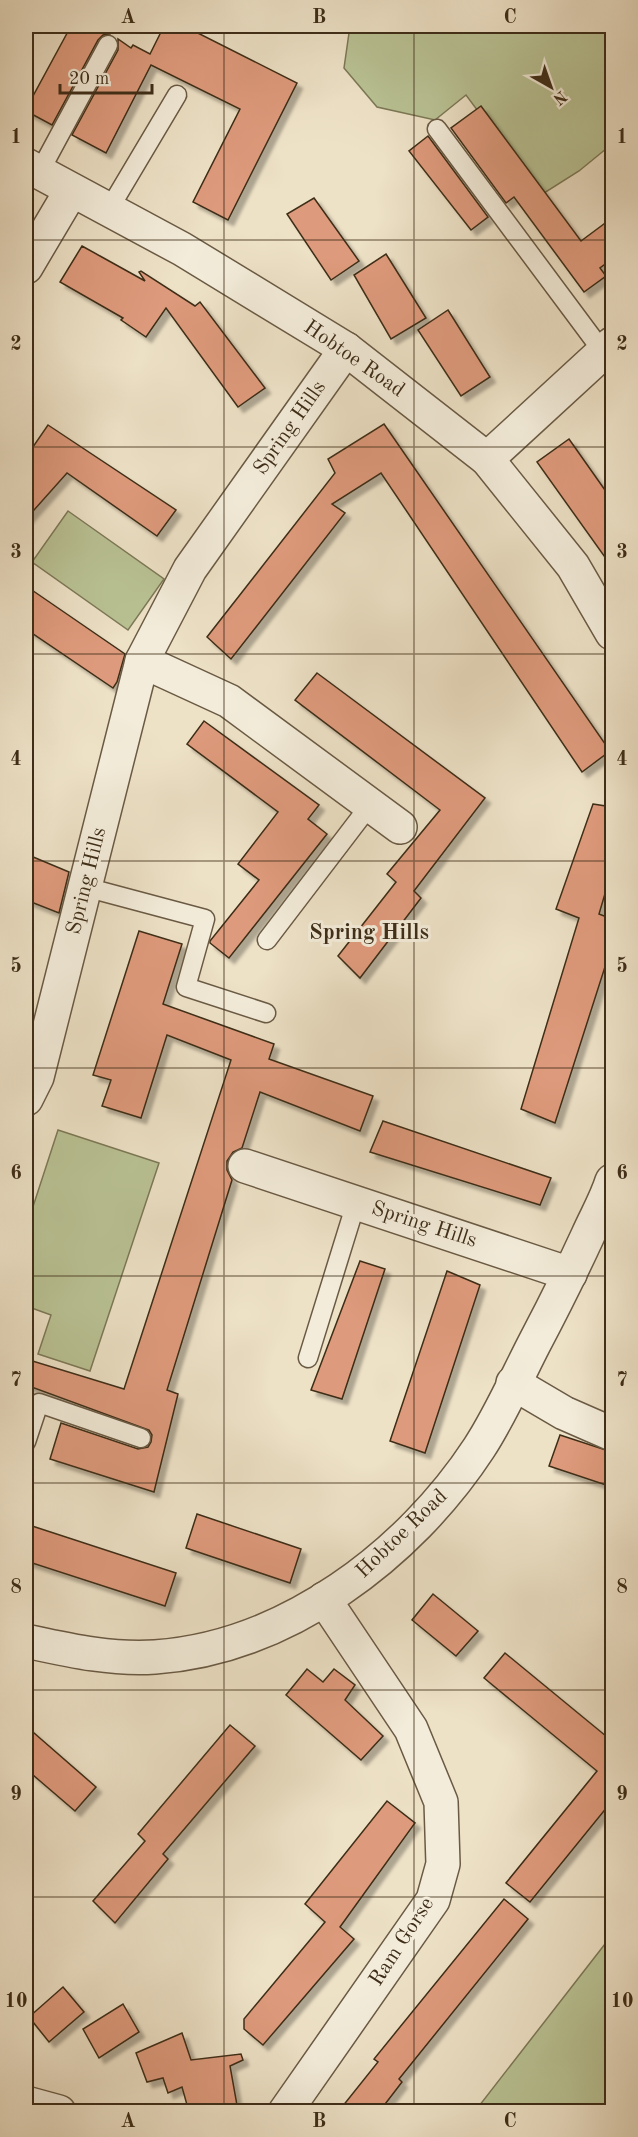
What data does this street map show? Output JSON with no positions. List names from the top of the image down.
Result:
{
  "streets": {
    "street": ["Hobtoe Road", "Spring Hills", "Ram Gorse"]
  },
  "crossings": [
    ["Hobtoe Road", "Spring Hills"],
    ["Hobtoe Road", "Ram Gorse"]
  ],
  "districts": ["Spring Hills"],
  "scale_bar": "20 m",
  "north": "bottom right",
  "grid": {
    "columns": ["A", "B", "C"],
    "rows": [
      "1",
      "2",
      "3",
      "4",
      "5",
      "6",
      "7",
      "8",
      "9",
      "10"
    ]
  }
}
